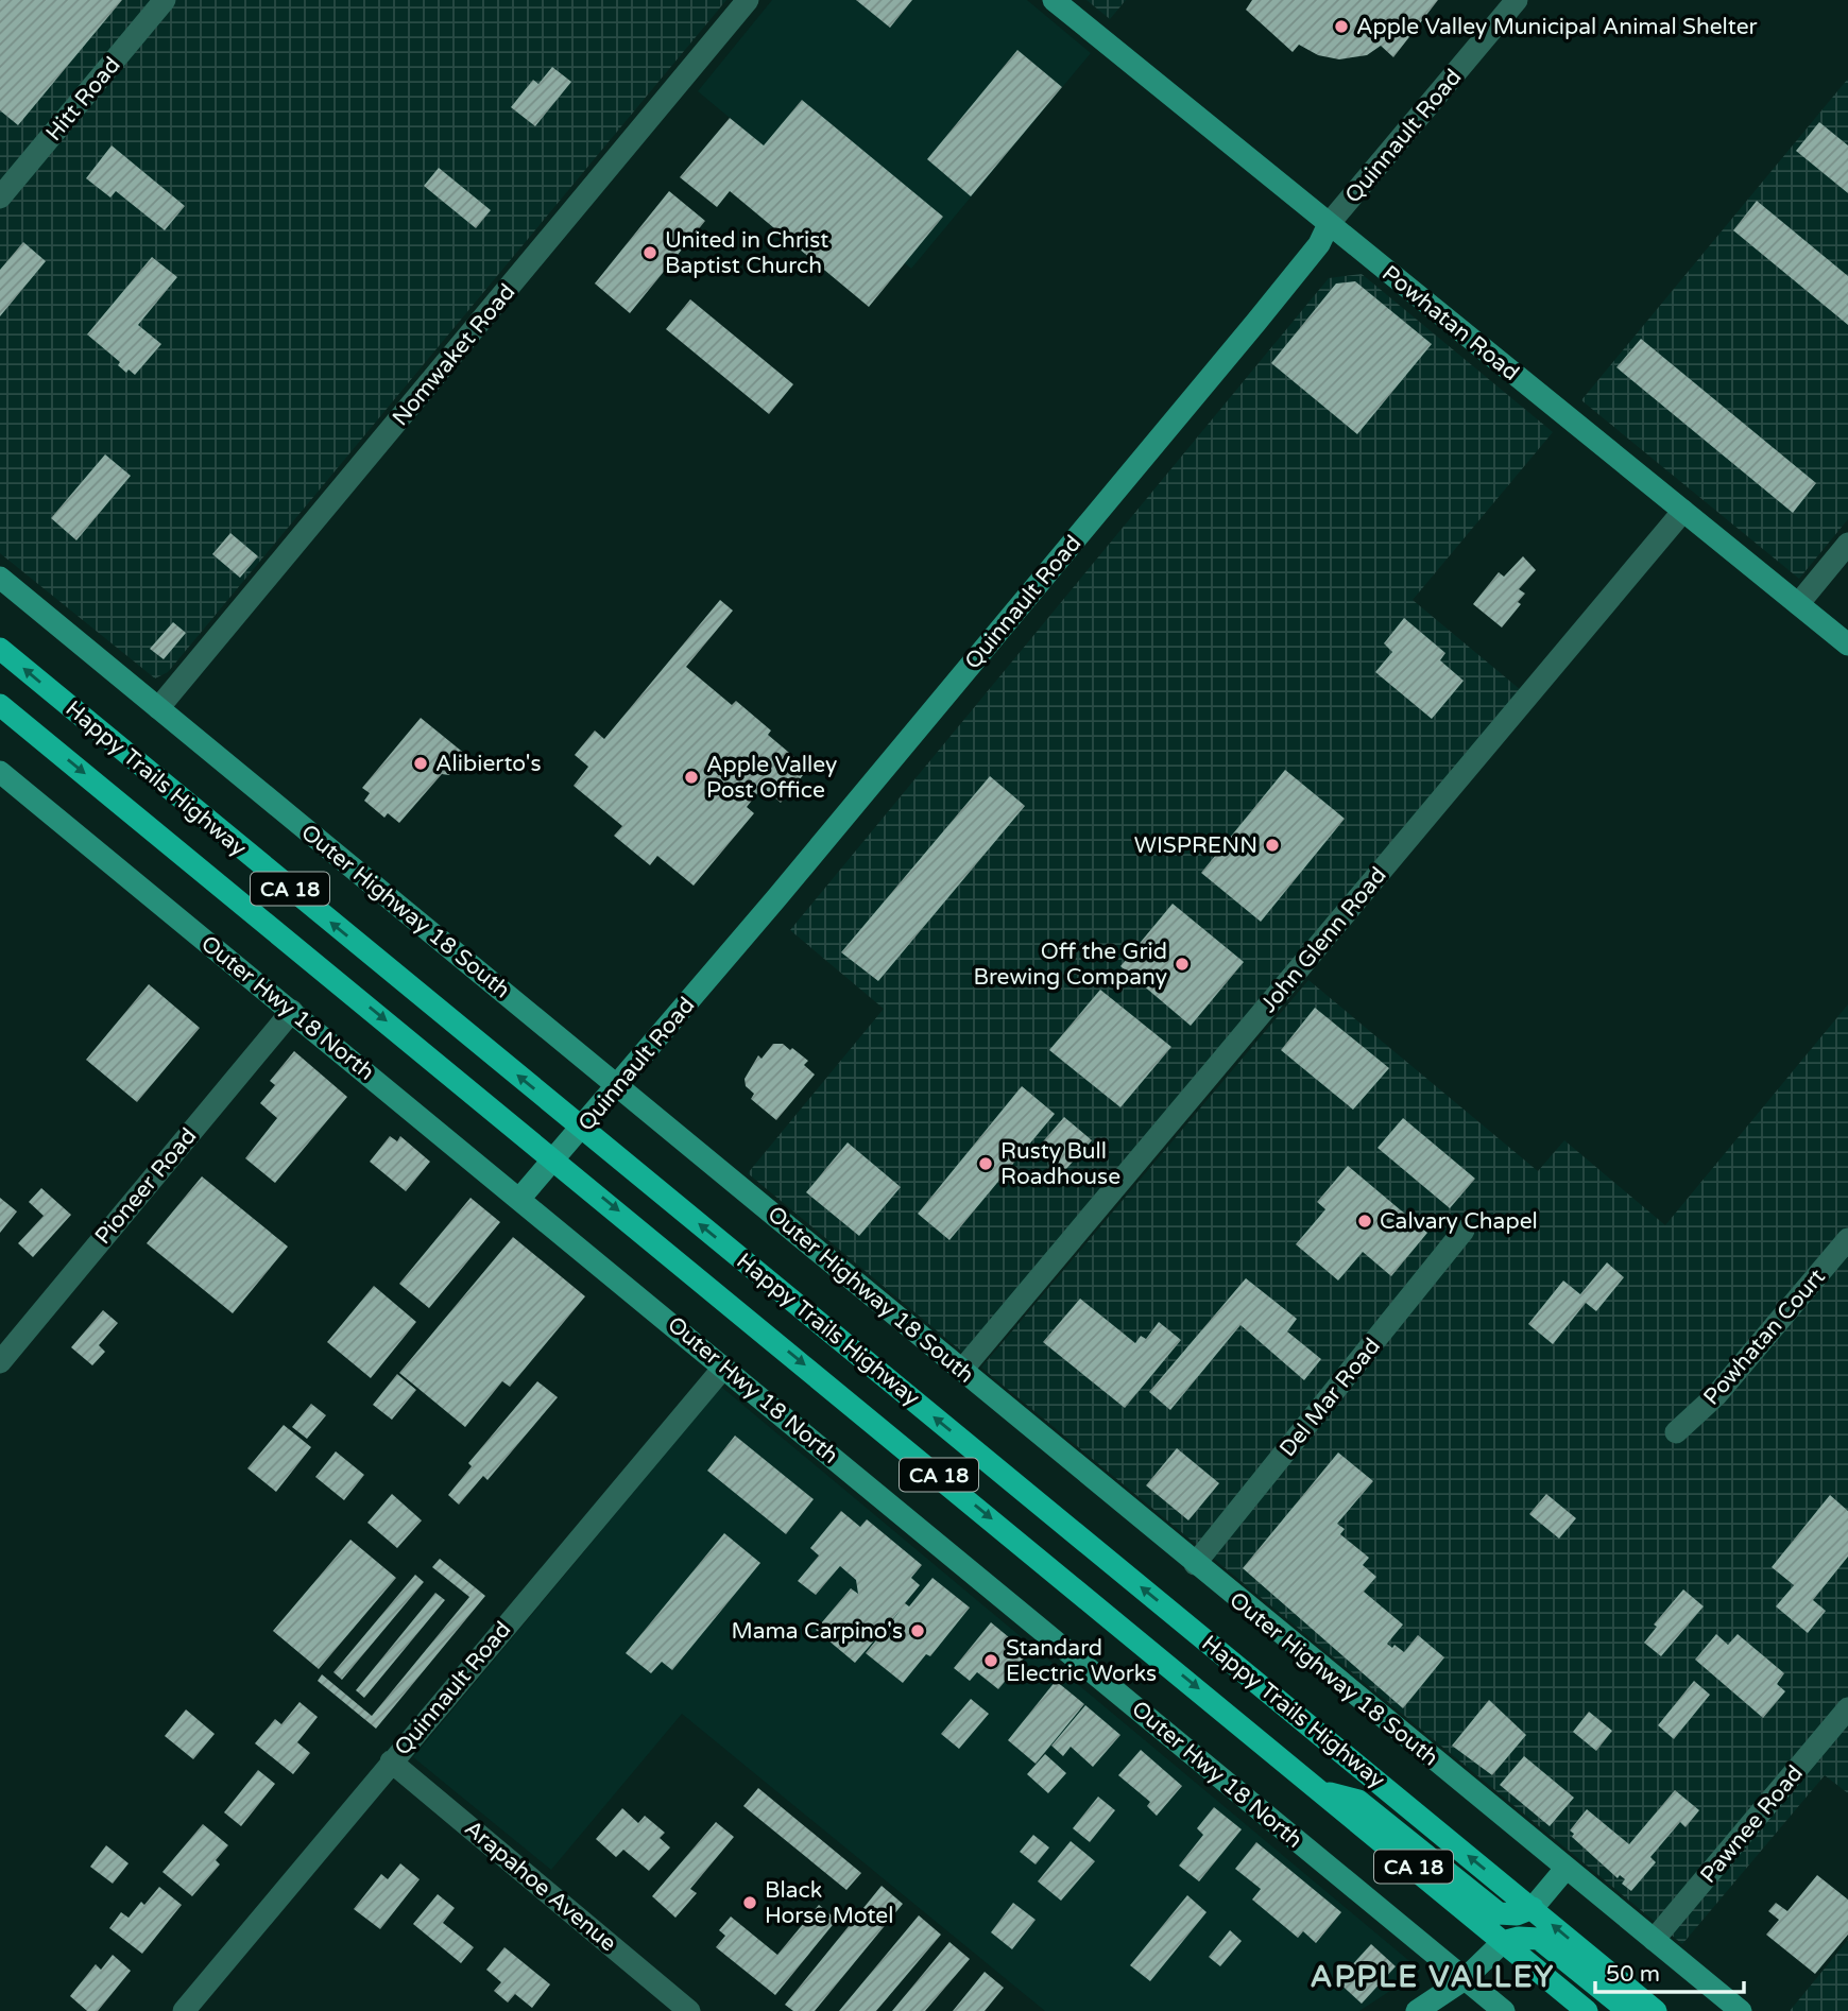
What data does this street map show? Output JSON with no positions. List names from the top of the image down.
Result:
{
  "streets": {
    "main road": ["Happy Trails Highway", "CA 18"],
    "street": [
      "Hitt Road",
      "Quinnault Road",
      "Powhatan Road",
      "Nomwaket Road",
      "Outer Highway 18 South",
      "John Glenn Road",
      "Outer Hwy 18 North",
      "Pioneer Road",
      "Powhatan Court",
      "Del Mar Road",
      "Pawnee Road",
      "Arapahoe Avenue"
    ]
  },
  "crossings": [
    ["Quinnault Road", "Powhatan Road"],
    ["Quinnault Road", "Happy Trails Highway"],
    ["Quinnault Road", "Outer Highway 18 South"],
    ["Quinnault Road", "Outer Hwy 18 North"],
    ["Quinnault Road", "Arapahoe Avenue"],
    ["Powhatan Road", "John Glenn Road"],
    ["Nomwaket Road", "Outer Highway 18 South"],
    ["Outer Highway 18 South", "John Glenn Road"],
    ["Outer Highway 18 South", "Del Mar Road"],
    ["Outer Highway 18 South", "Pawnee Road"],
    ["Outer Hwy 18 North", "Pioneer Road"]
  ],
  "districts": ["APPLE VALLEY"],
  "places": [
    "Apple Valley Municipal Animal Shelter",
    "United in Christ Baptist Church",
    "Alibierto's",
    "Apple Valley Post Office",
    "WISPRENN",
    "Off the Grid Brewing Company",
    "Rusty Bull Roadhouse",
    "Calvary Chapel",
    "Mama Carpino's",
    "Standard Electric Works",
    "Black Horse Motel"
  ],
  "scale_bar": "50 m"
}
